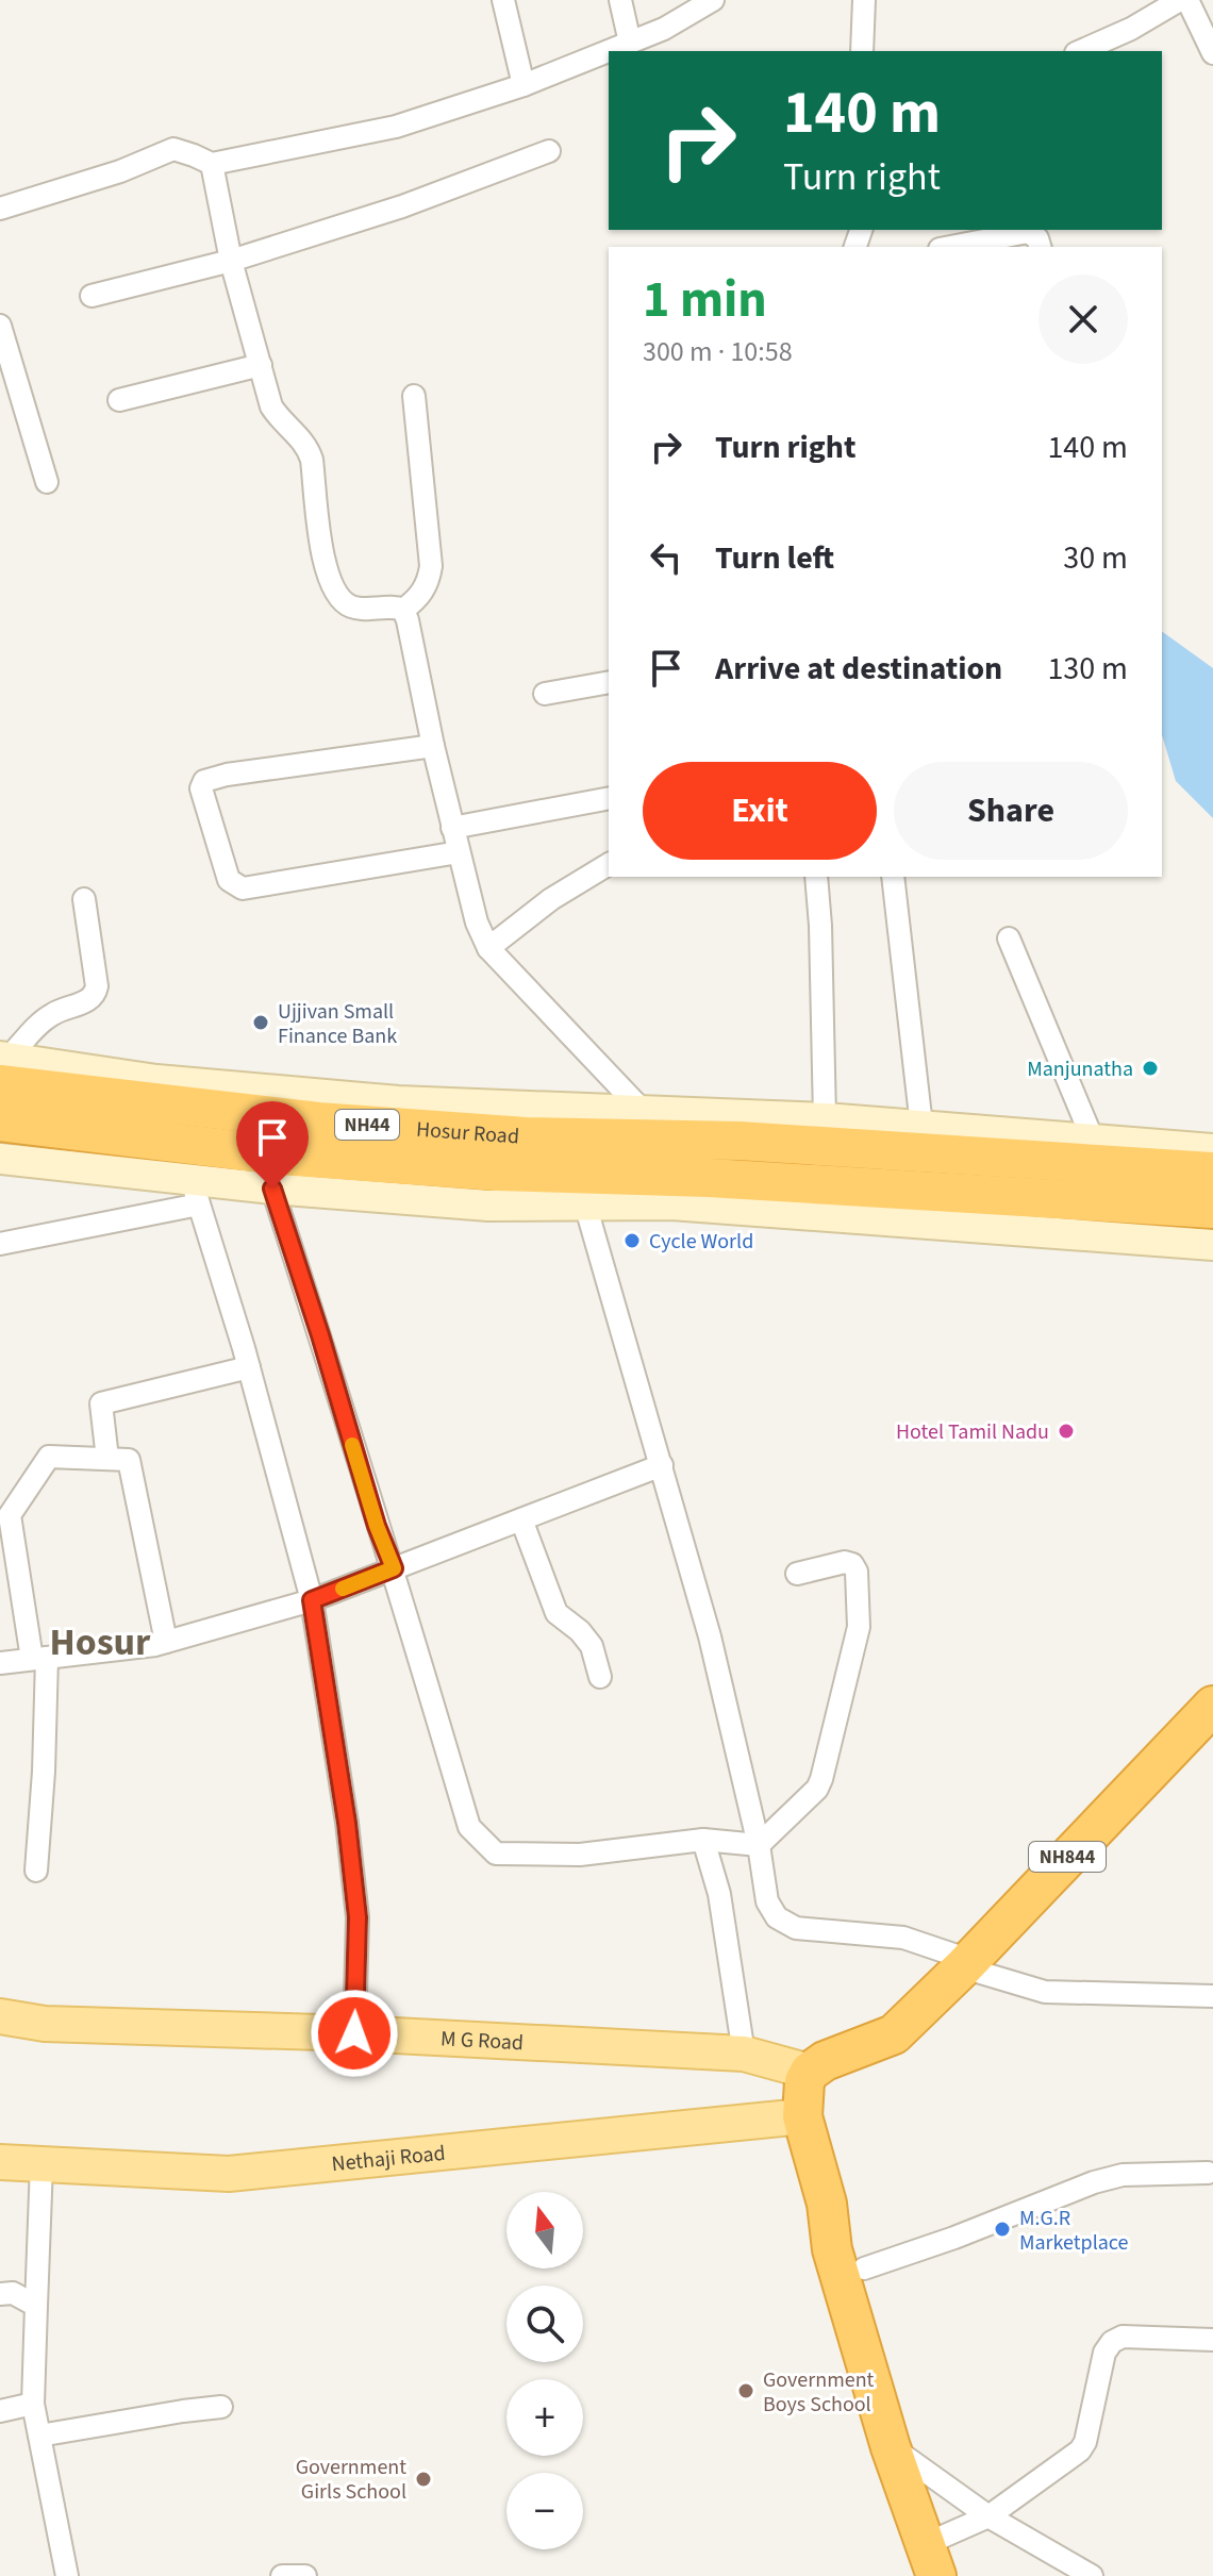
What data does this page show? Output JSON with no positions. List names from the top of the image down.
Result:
{
  "streets": {
    "highway": ["NH44", "Hosur Road", "NH844"],
    "main road": ["M G Road", "Nethaji Road"]
  },
  "crossings": [
    ["NH44", "Hosur Road"],
    ["NH844", "M G Road"]
  ],
  "districts": ["Hosur"],
  "places": [
    "Ujjivan Small Finance Bank",
    "Manjunatha",
    "Cycle World",
    "Hotel Tamil Nadu",
    "M.G.R Marketplace",
    "Government Boys School",
    "Government Girls School"
  ],
  "north": "top",
  "page": {
    "turn": ["140 m", "Turn right"],
    "heading": ["1 min", "300 m · 10:58"],
    "list": [
      {
        "name": "Turn right",
        "value": "140 m"
      },
      {
        "name": "Turn left",
        "value": "30 m"
      },
      {
        "name": "Arrive at destination",
        "value": "130 m"
      }
    ],
    "buttons": ["Exit", "Share"],
    "map_buttons": ["+", "−"]
  }
}
